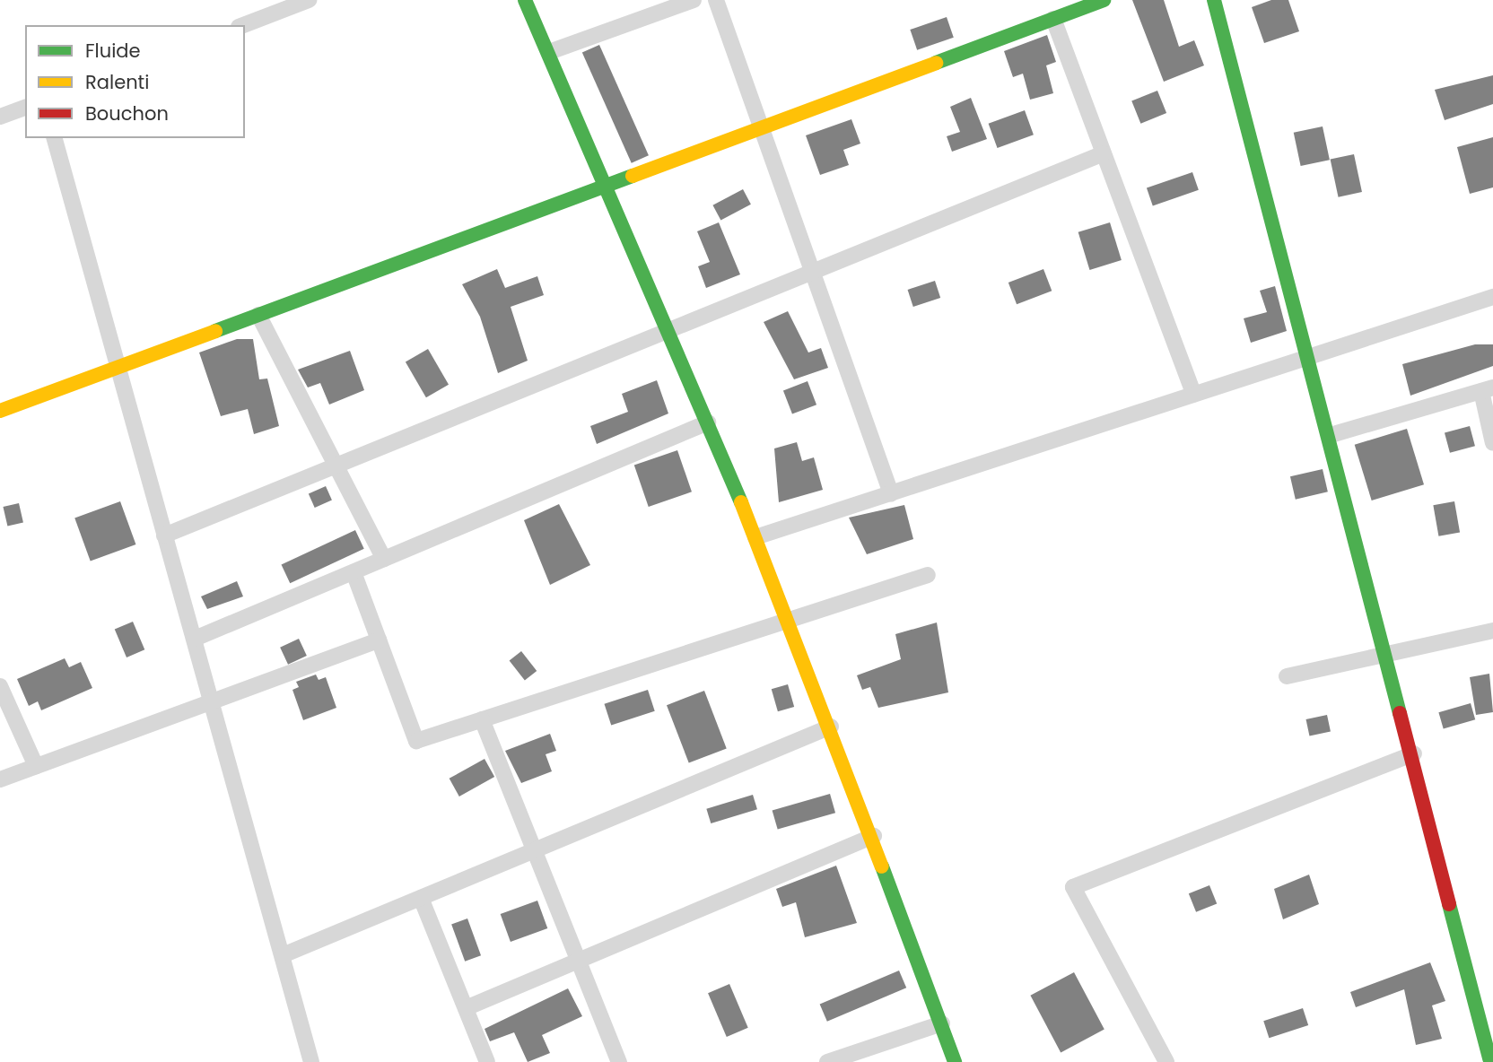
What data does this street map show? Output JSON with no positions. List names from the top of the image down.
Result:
{
  "legend": ["Fluide", "Ralenti", "Bouchon"]
}
